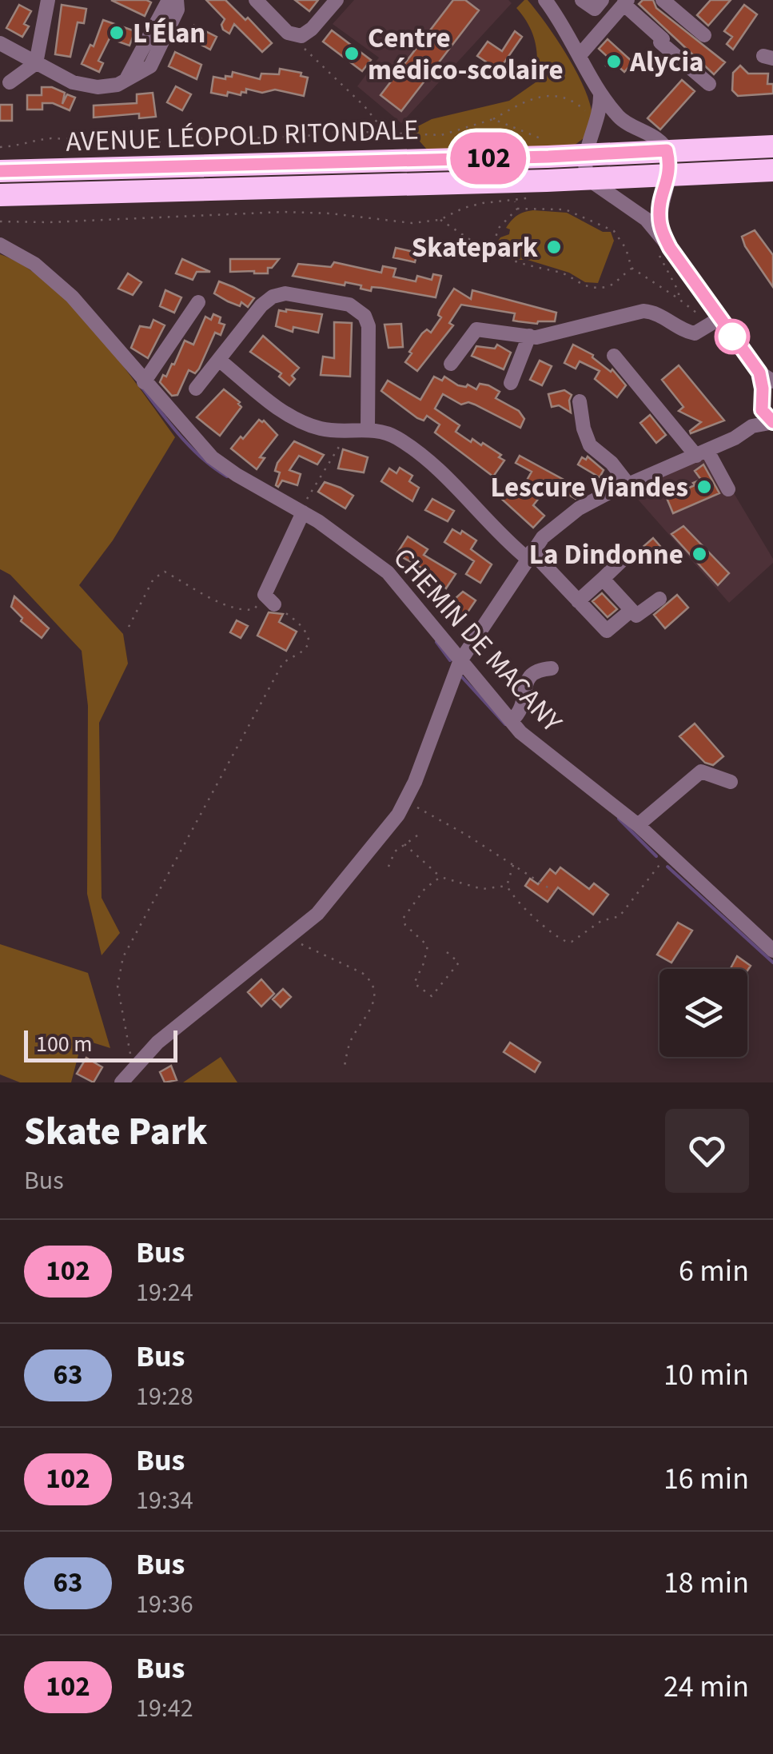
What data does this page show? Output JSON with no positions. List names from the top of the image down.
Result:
{
  "streets": {
    "highway": ["AVENUE LÉOPOLD RITONDALE"],
    "street": ["CHEMIN DE MACANY"]
  },
  "places": [
    "L'Élan",
    "Centre médico-scolaire",
    "Alycia",
    "Skatepark",
    "Lescure Viandes",
    "La Dindonne"
  ],
  "lines": ["bus line 102"],
  "scale_bar": "100 m",
  "page": {
    "on_map": "102",
    "scale": "100 m",
    "heading": ["Skate Park", "Bus"],
    "list": [
      {
        "mark": "102",
        "name": "Bus",
        "note": "19:24",
        "value": "6 min"
      },
      {
        "mark": "63",
        "name": "Bus",
        "note": "19:28",
        "value": "10 min"
      },
      {
        "mark": "102",
        "name": "Bus",
        "note": "19:34",
        "value": "16 min"
      },
      {
        "mark": "63",
        "name": "Bus",
        "note": "19:36",
        "value": "18 min"
      },
      {
        "mark": "102",
        "name": "Bus",
        "note": "19:42",
        "value": "24 min"
      }
    ]
  }
}
